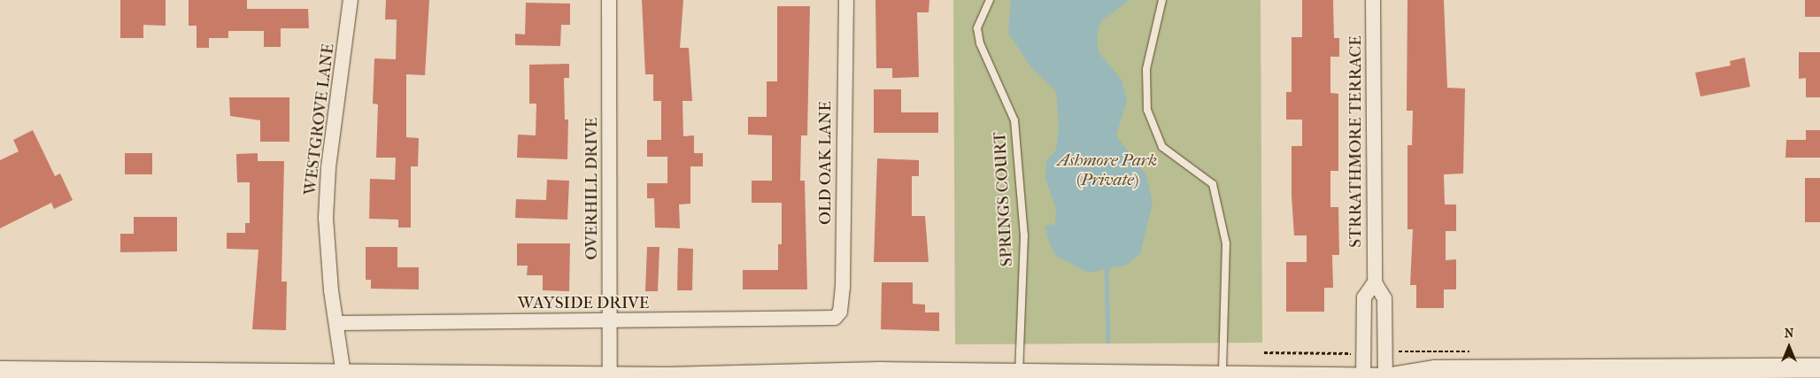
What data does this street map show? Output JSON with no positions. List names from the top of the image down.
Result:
{
  "streets": {
    "street": [
      "WESTGROVE LANE",
      "STRRATHMORE TERRACE",
      "OLD OAK LANE",
      "OVERHILL DRIVE",
      "WAYSIDE DRIVE"
    ],
    "lane": ["SPRINGS COURT"]
  },
  "crossings": [
    ["WESTGROVE LANE", "WAYSIDE DRIVE"],
    ["OLD OAK LANE", "WAYSIDE DRIVE"],
    ["OVERHILL DRIVE", "WAYSIDE DRIVE"]
  ],
  "parks": ["Ashmore Park (Private)"],
  "north": "top"
}
